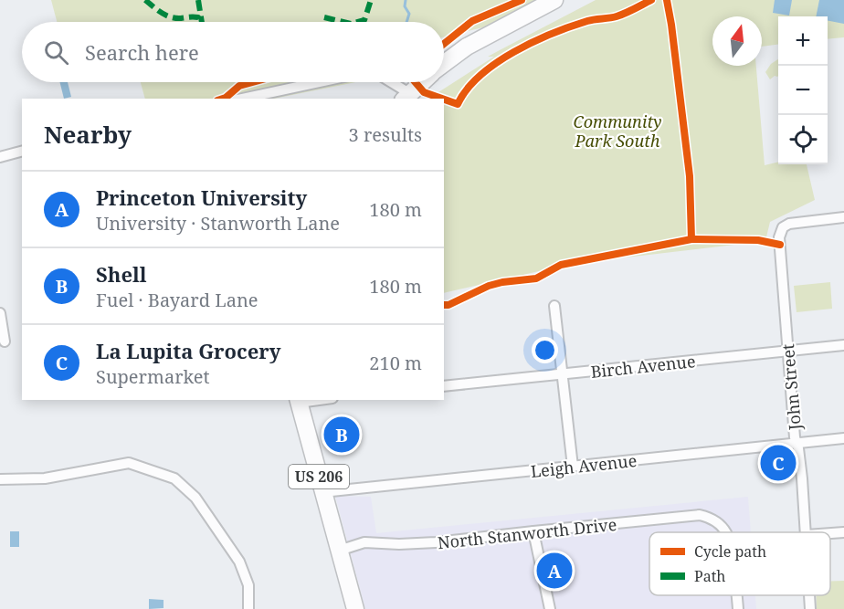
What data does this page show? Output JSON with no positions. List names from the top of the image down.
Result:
{
  "streets": {
    "highway": ["US 206"],
    "street": [
      "Birch Avenue",
      "John Street",
      "Leigh Avenue",
      "North Stanworth Drive"
    ]
  },
  "crossings": [
    ["Birch Avenue", "John Street"],
    ["John Street", "Leigh Avenue"],
    ["Leigh Avenue", "US 206"],
    ["US 206", "North Stanworth Drive"]
  ],
  "parks": ["Community Park South"],
  "legend": ["Cycle path", "Path"],
  "north": "top",
  "page": {
    "map_buttons": ["+", "−"],
    "search": "Search here",
    "heading": ["Nearby", "3 results"],
    "list": [
      {
        "mark": "A",
        "name": "Princeton University",
        "note": "University · Stanworth Lane",
        "value": "180 m"
      },
      {
        "mark": "B",
        "name": "Shell",
        "note": "Fuel · Bayard Lane",
        "value": "180 m"
      },
      {
        "mark": "C",
        "name": "La Lupita Grocery",
        "note": "Supermarket",
        "value": "210 m"
      }
    ],
    "pins": ["B", "C", "A"]
  }
}
